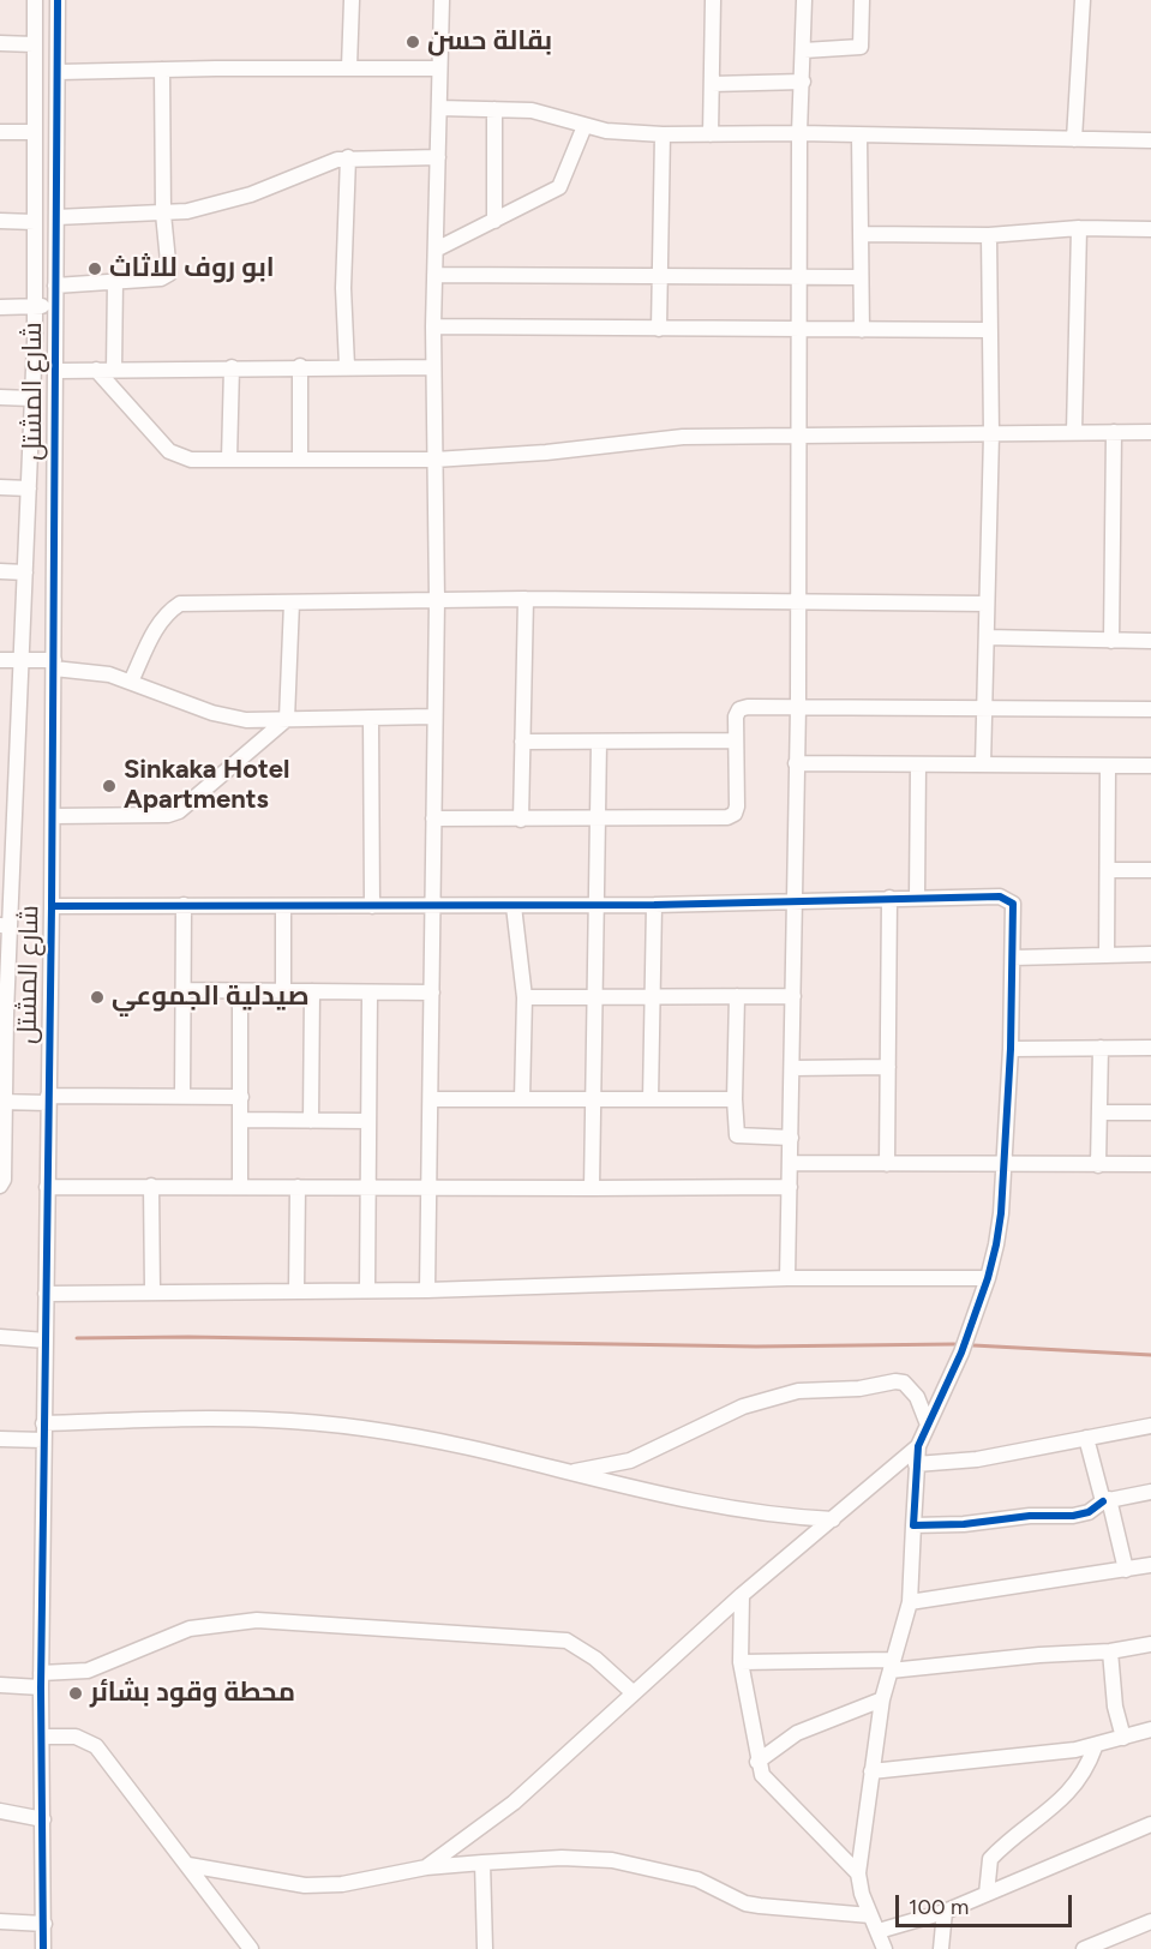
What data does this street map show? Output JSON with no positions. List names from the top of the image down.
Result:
{
  "streets": {
    "street": ["شارع المشتل"]
  },
  "places": [
    "بقالة حسن",
    "ابو روف للاثاث",
    "Sinkaka Hotel Apartments",
    "صيدلية الجموعي",
    "محطة وقود بشائر"
  ],
  "scale_bar": "100 m"
}
